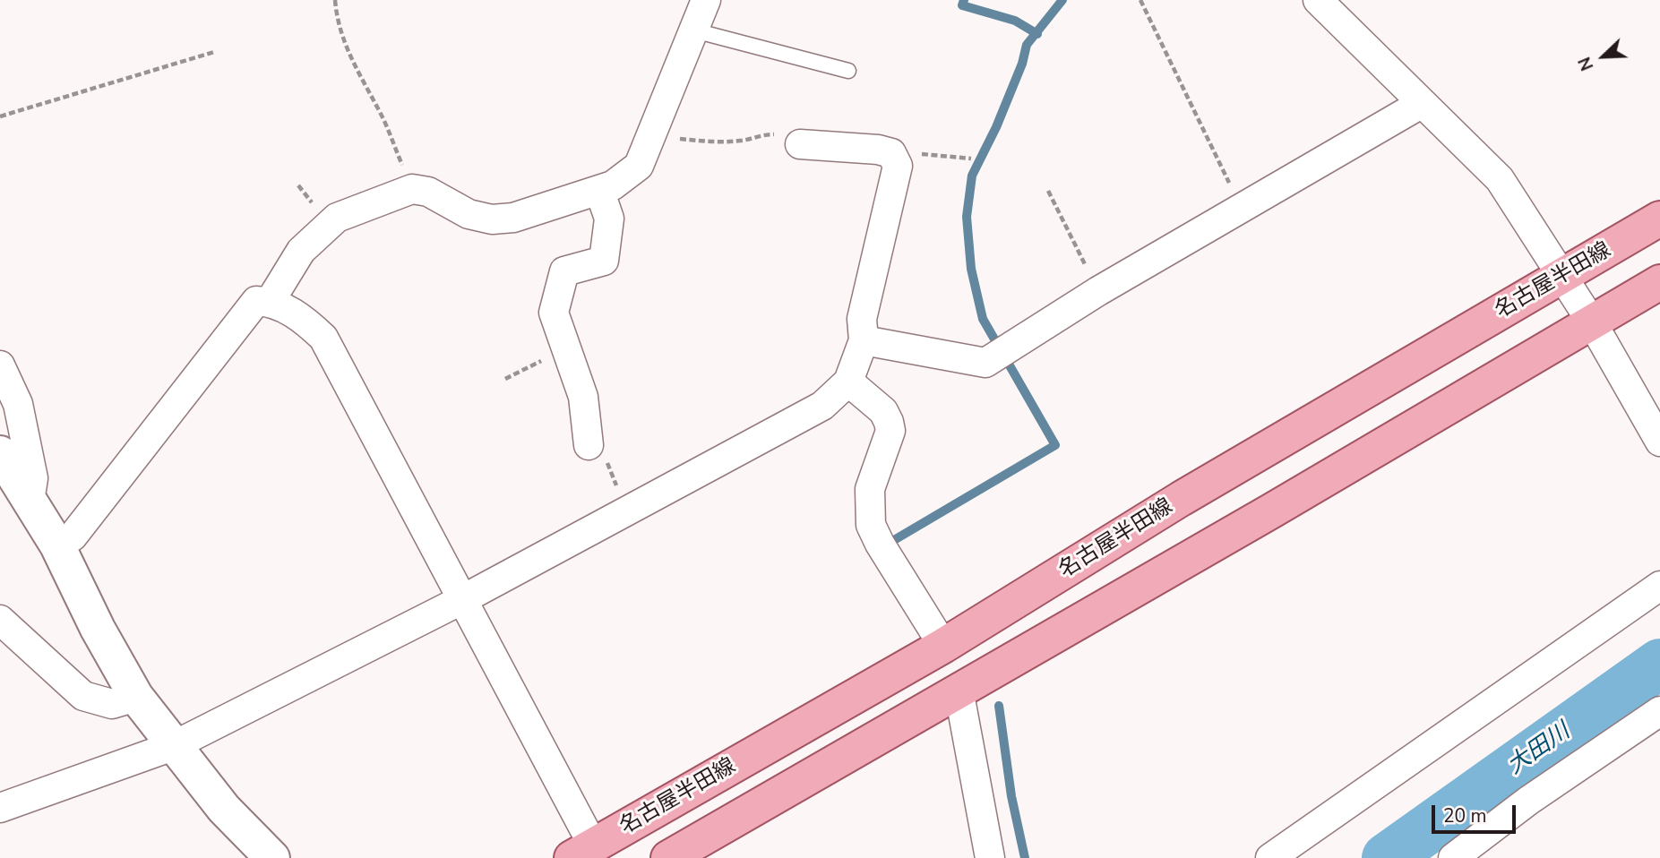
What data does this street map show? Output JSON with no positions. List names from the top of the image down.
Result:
{
  "streets": {
    "main road": ["名古屋半田線"]
  },
  "water": ["大田川"],
  "scale_bar": "20 m",
  "north": "bottom left"
}
